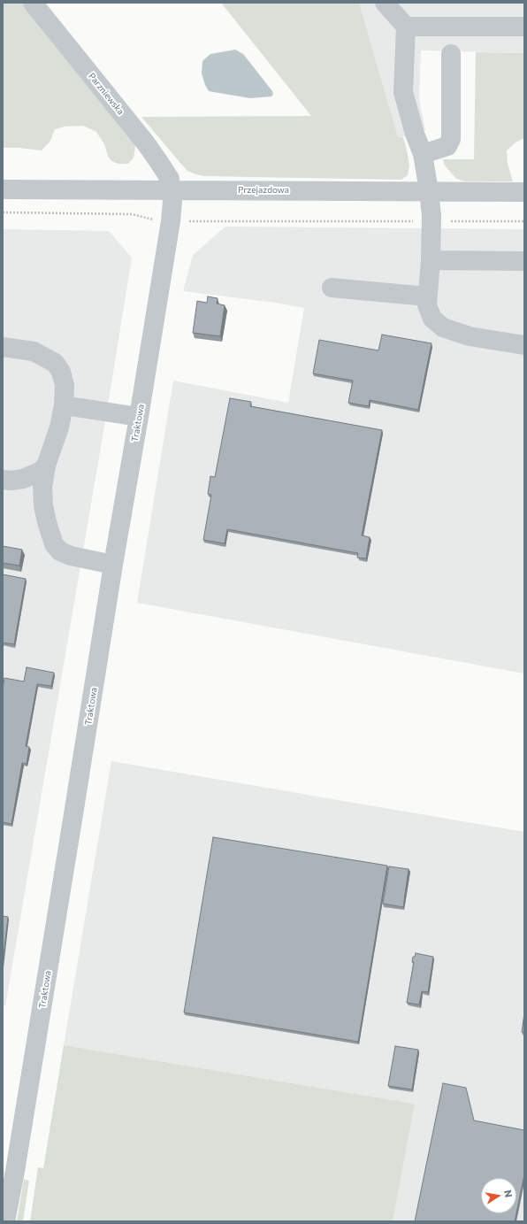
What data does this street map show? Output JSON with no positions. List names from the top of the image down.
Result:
{
  "streets": {
    "street": ["Parzniewska", "Przejazdowa", "Traktowa"]
  },
  "crossings": [
    ["Parzniewska", "Przejazdowa"],
    ["Parzniewska", "Traktowa"],
    ["Przejazdowa", "Traktowa"]
  ],
  "north": "right"
}
